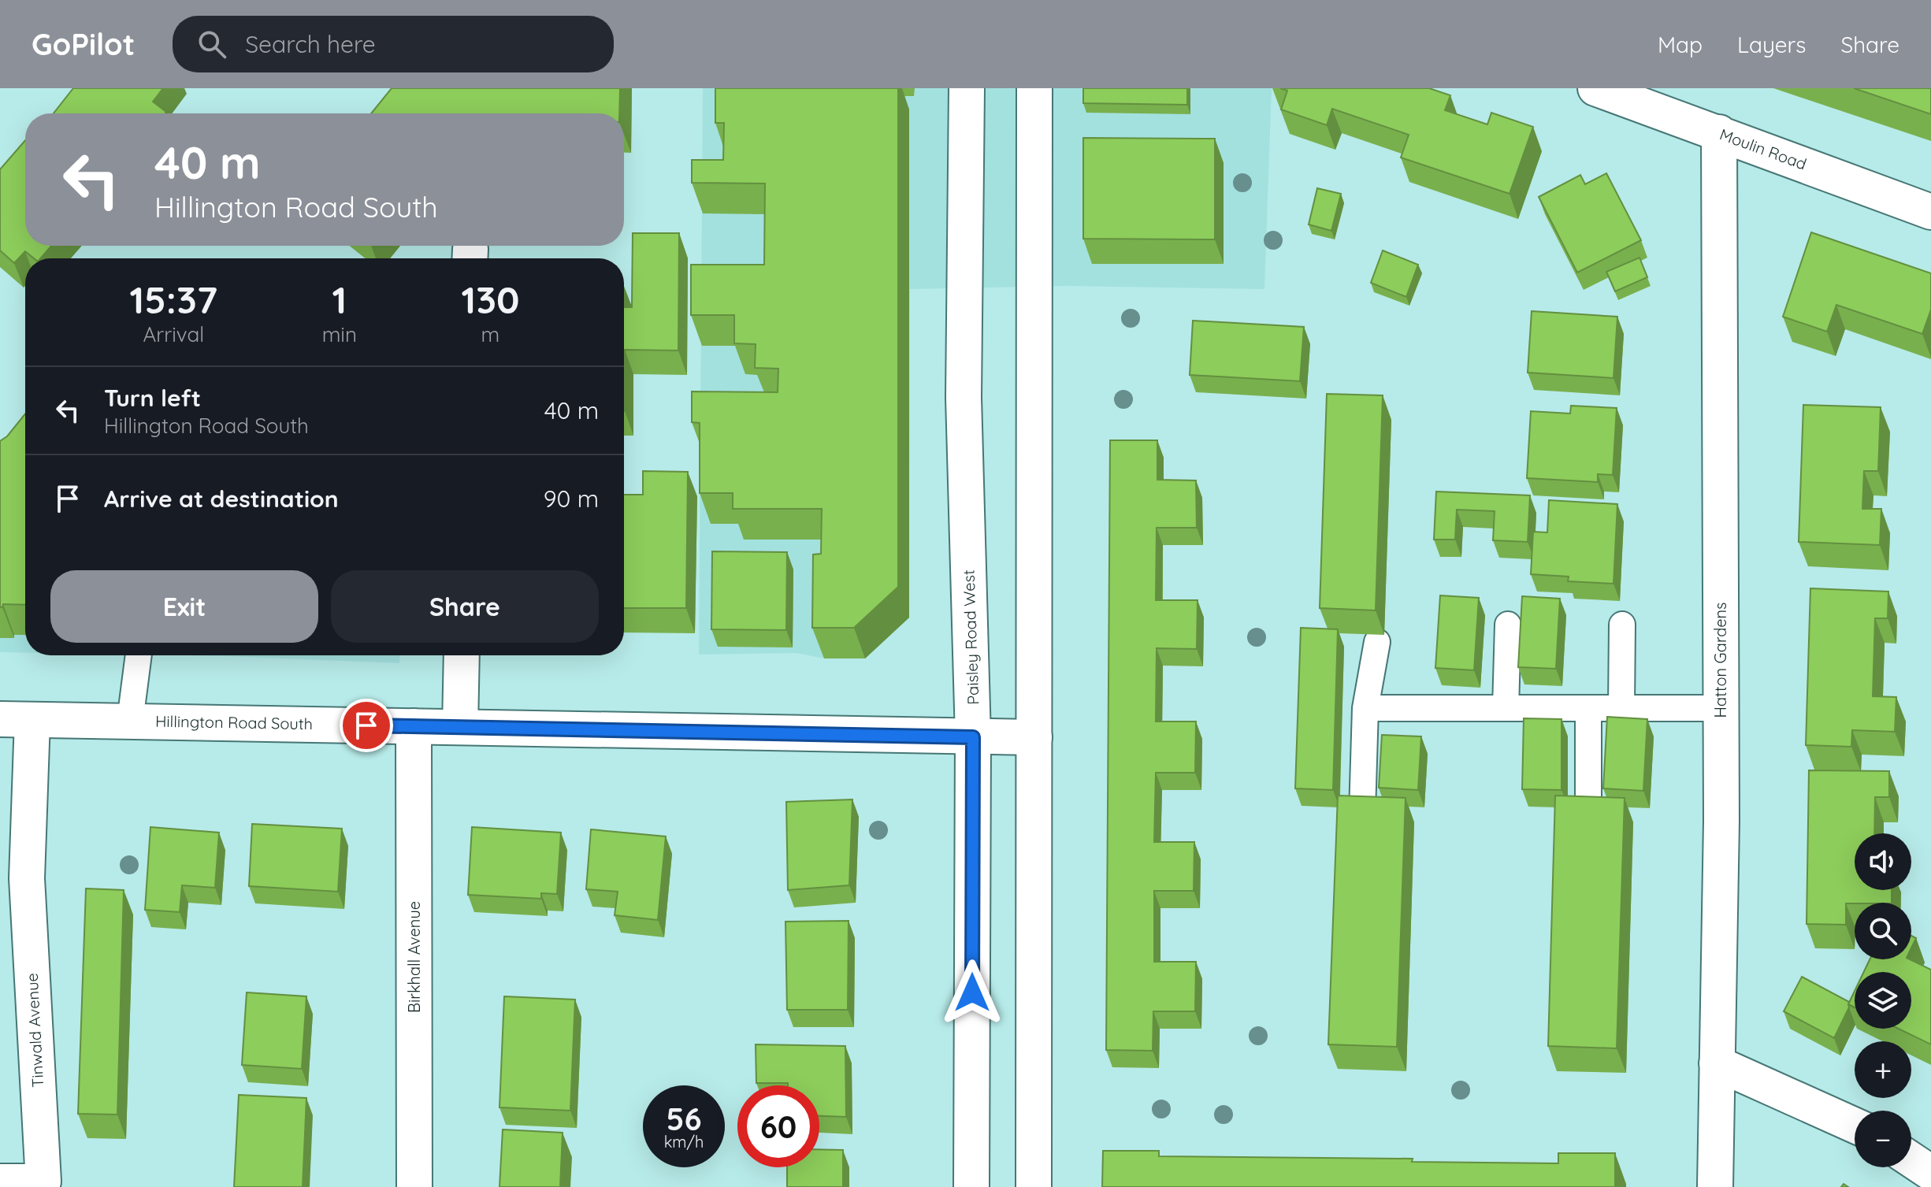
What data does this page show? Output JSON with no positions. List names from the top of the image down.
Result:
{
  "streets": {
    "street": [
      "Moulin Road",
      "Paisley Road West",
      "Hatton Gardens",
      "Hillington Road South",
      "Birkhall Avenue",
      "Tinwald Avenue"
    ]
  },
  "crossings": [
    ["Moulin Road", "Hatton Gardens"],
    ["Paisley Road West", "Hillington Road South"],
    ["Hillington Road South", "Birkhall Avenue"],
    ["Hillington Road South", "Tinwald Avenue"]
  ],
  "page": {
    "header": "GoPilot",
    "search": "Search here",
    "nav": ["Map", "Layers", "Share"],
    "turn": ["40 m", "Hillington Road South"],
    "eta": [
      "15:37",
      "Arrival",
      "1",
      "min",
      "130",
      "m"
    ],
    "list": [
      {
        "name": "Turn left",
        "note": "Hillington Road South",
        "value": "40 m"
      },
      {
        "name": "Arrive at destination",
        "value": "90 m"
      }
    ],
    "buttons": ["Exit", "Share"],
    "map_buttons": ["+", "−"],
    "speed": "56 km/h",
    "limit": "60"
  }
}
